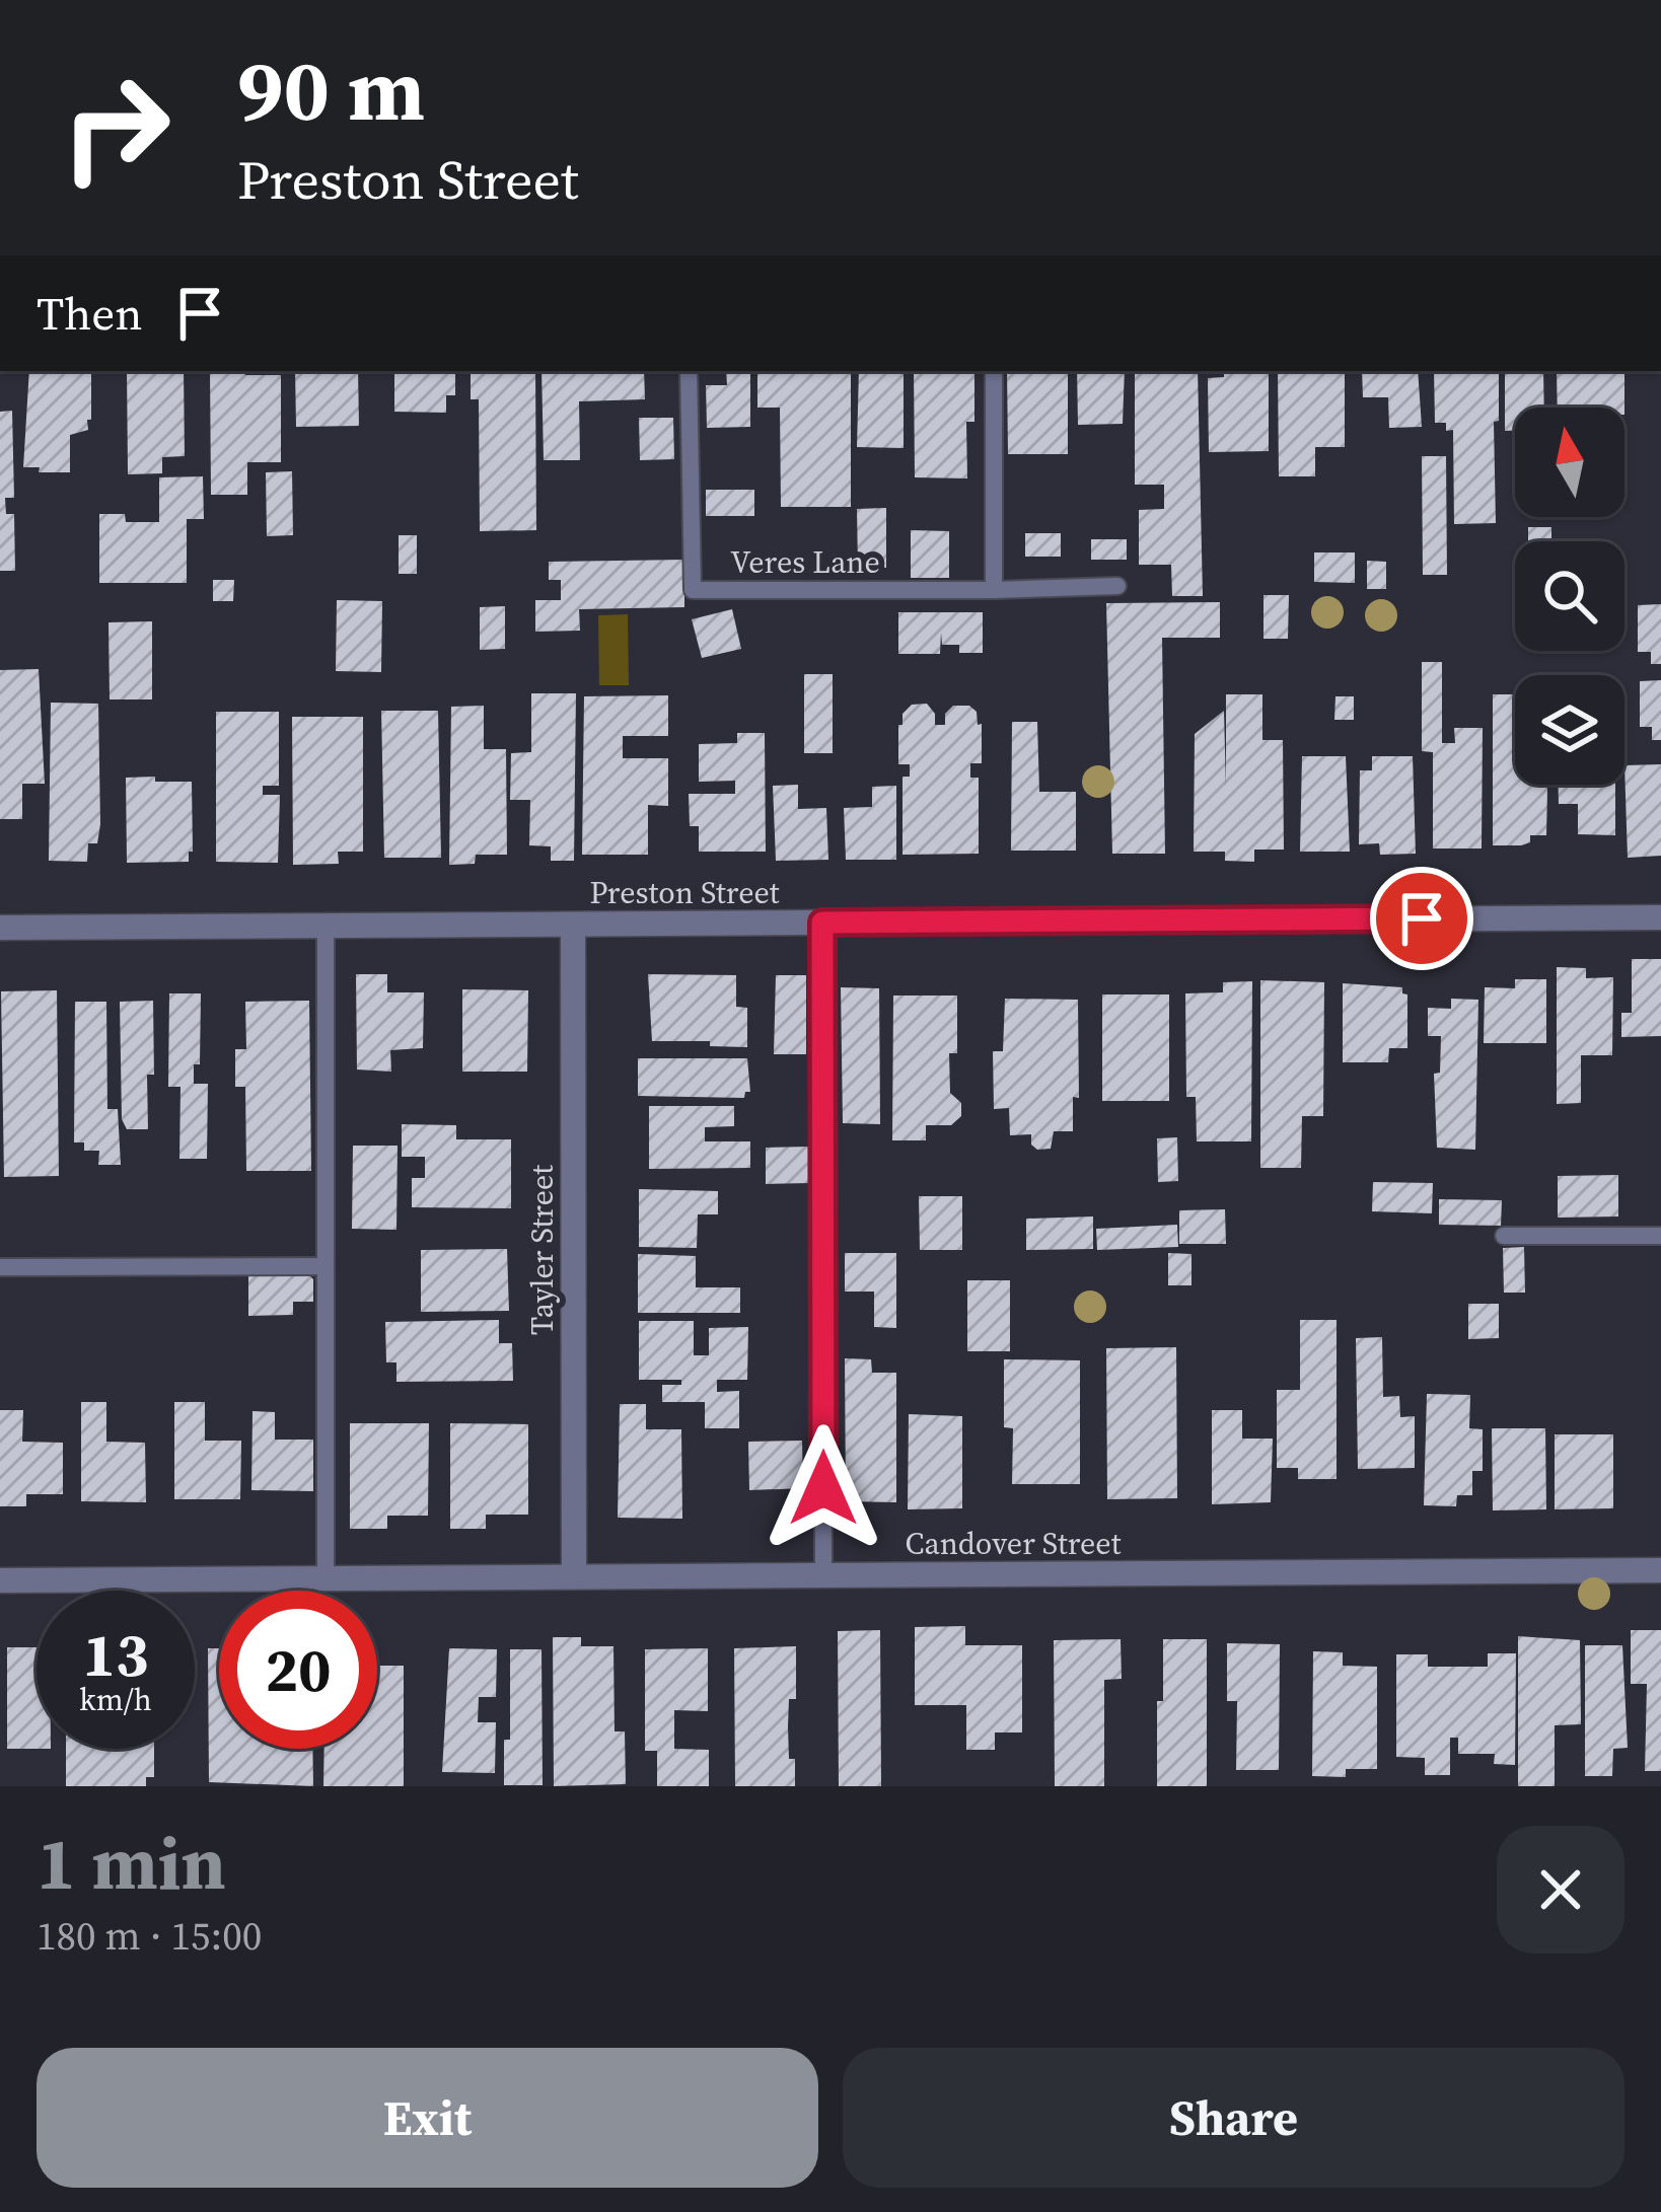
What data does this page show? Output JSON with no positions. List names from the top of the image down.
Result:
{
  "streets": {
    "street": ["Preston Street", "Tayler Street", "Candover Street"],
    "lane": ["Veres Lane"]
  },
  "crossings": [
    ["Preston Street", "Tayler Street"],
    ["Tayler Street", "Candover Street"]
  ],
  "north": "top",
  "page": {
    "turn": ["90 m", "Preston Street"],
    "then": "Then",
    "speed": "13 km/h",
    "limit": "20",
    "heading": ["1 min", "180 m · 15:00"],
    "buttons": ["Exit", "Share"]
  }
}
